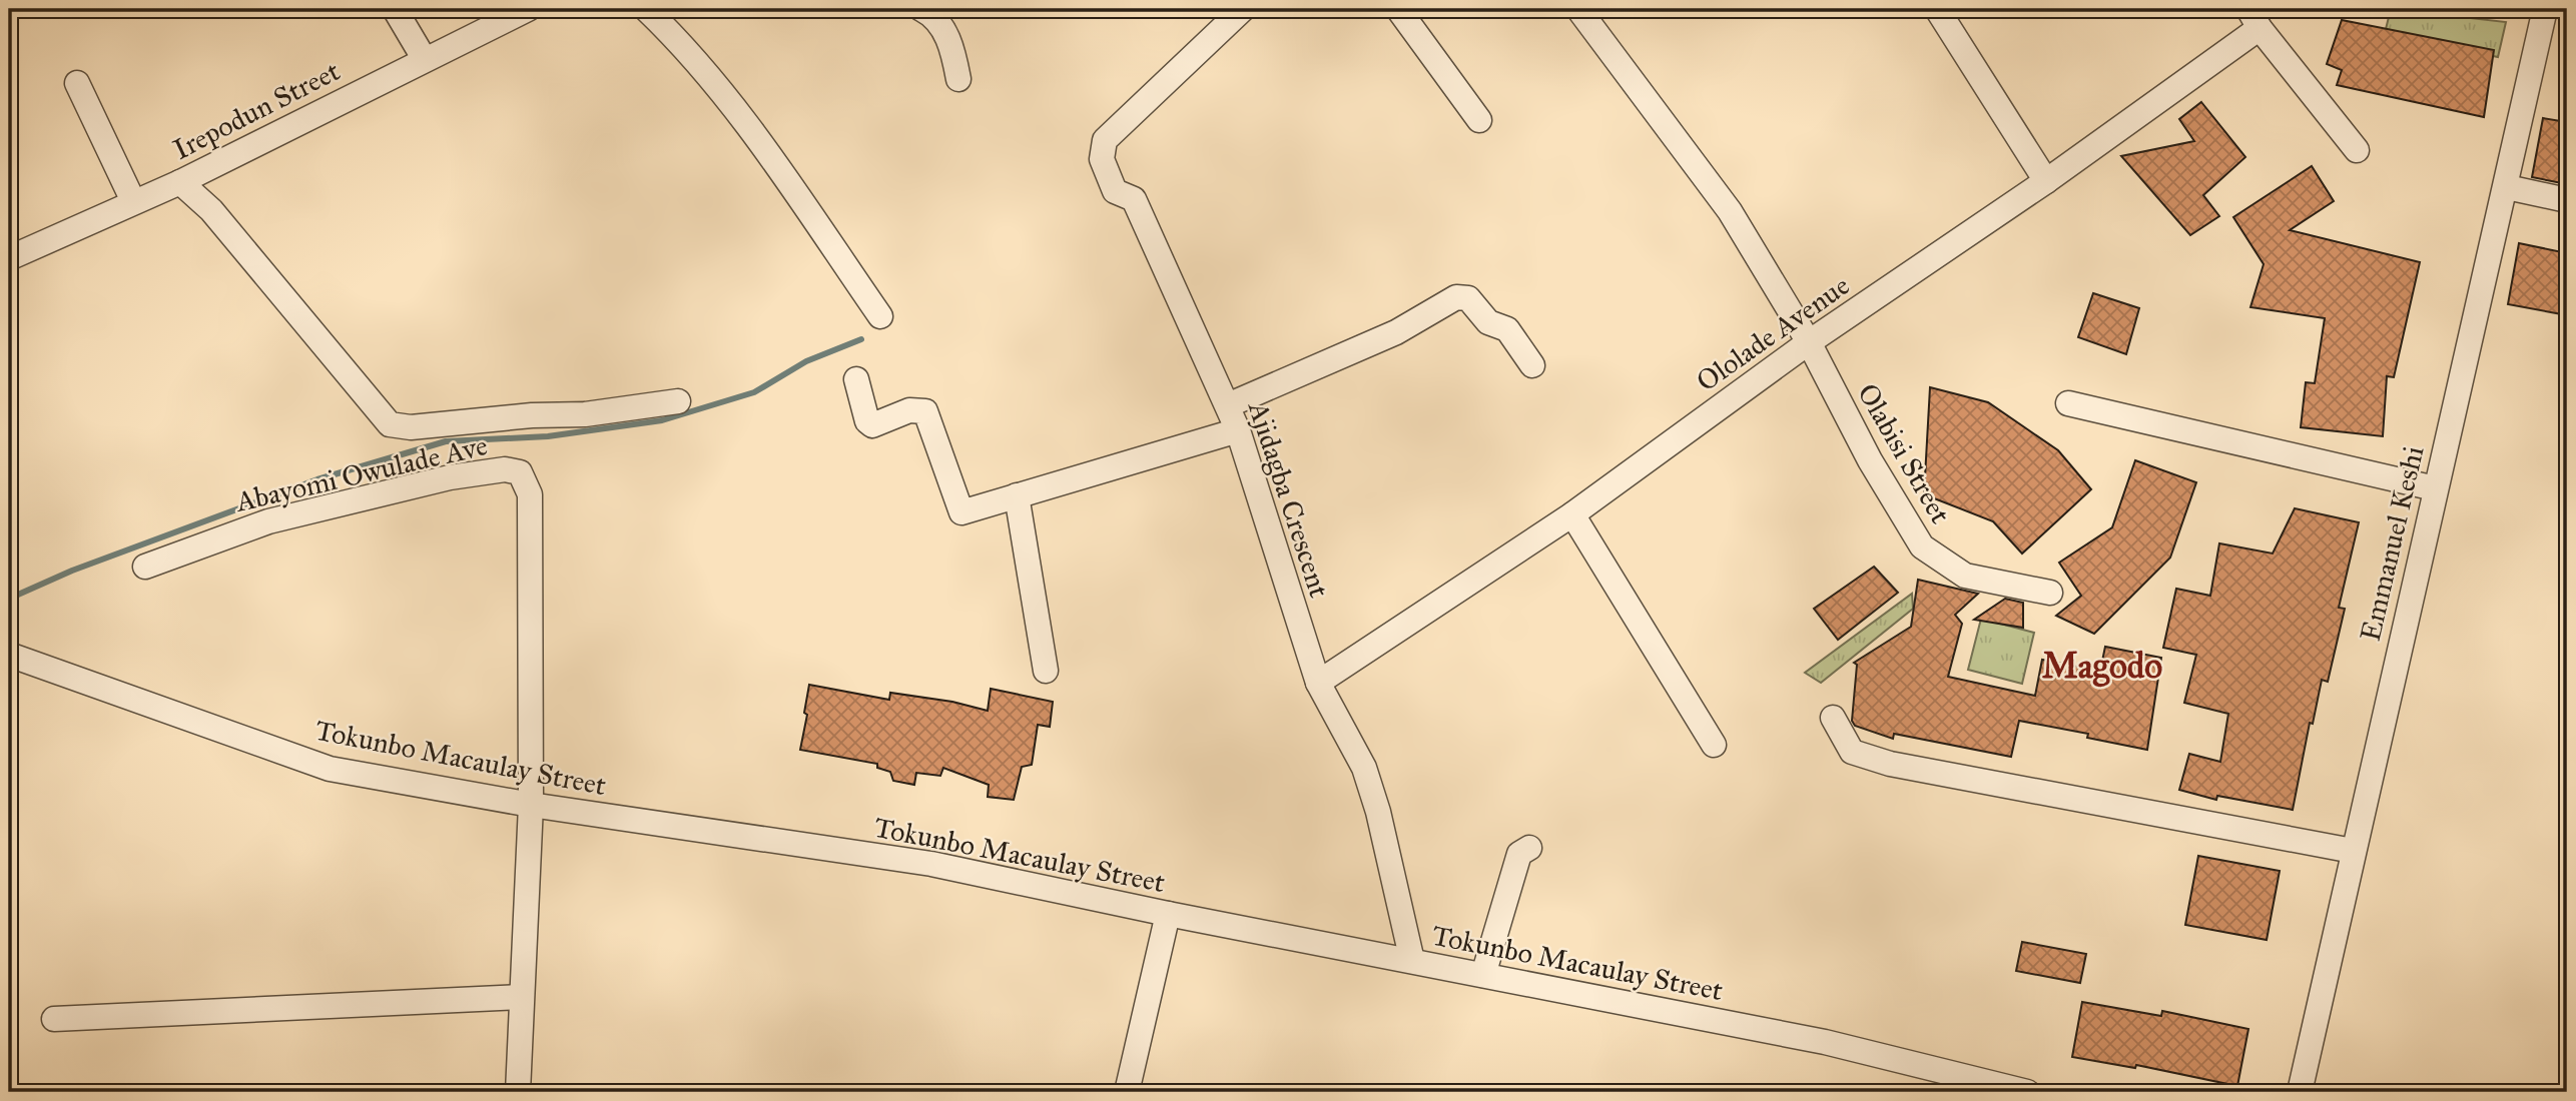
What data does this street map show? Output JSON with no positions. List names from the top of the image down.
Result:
{
  "streets": {
    "street": [
      "Irepodun Street",
      "Ololade Avenue",
      "Olabisi Street",
      "Abayomi Owulade Ave",
      "Ajidagba Crescent",
      "Emmanuel Keshi",
      "Tokunbo Macaulay Street"
    ]
  },
  "crossings": [
    ["Ololade Avenue", "Olabisi Street"],
    ["Ololade Avenue", "Ajidagba Crescent"],
    ["Abayomi Owulade Ave", "Tokunbo Macaulay Street"],
    ["Ajidagba Crescent", "Tokunbo Macaulay Street"]
  ],
  "districts": ["Magodo"]
}
